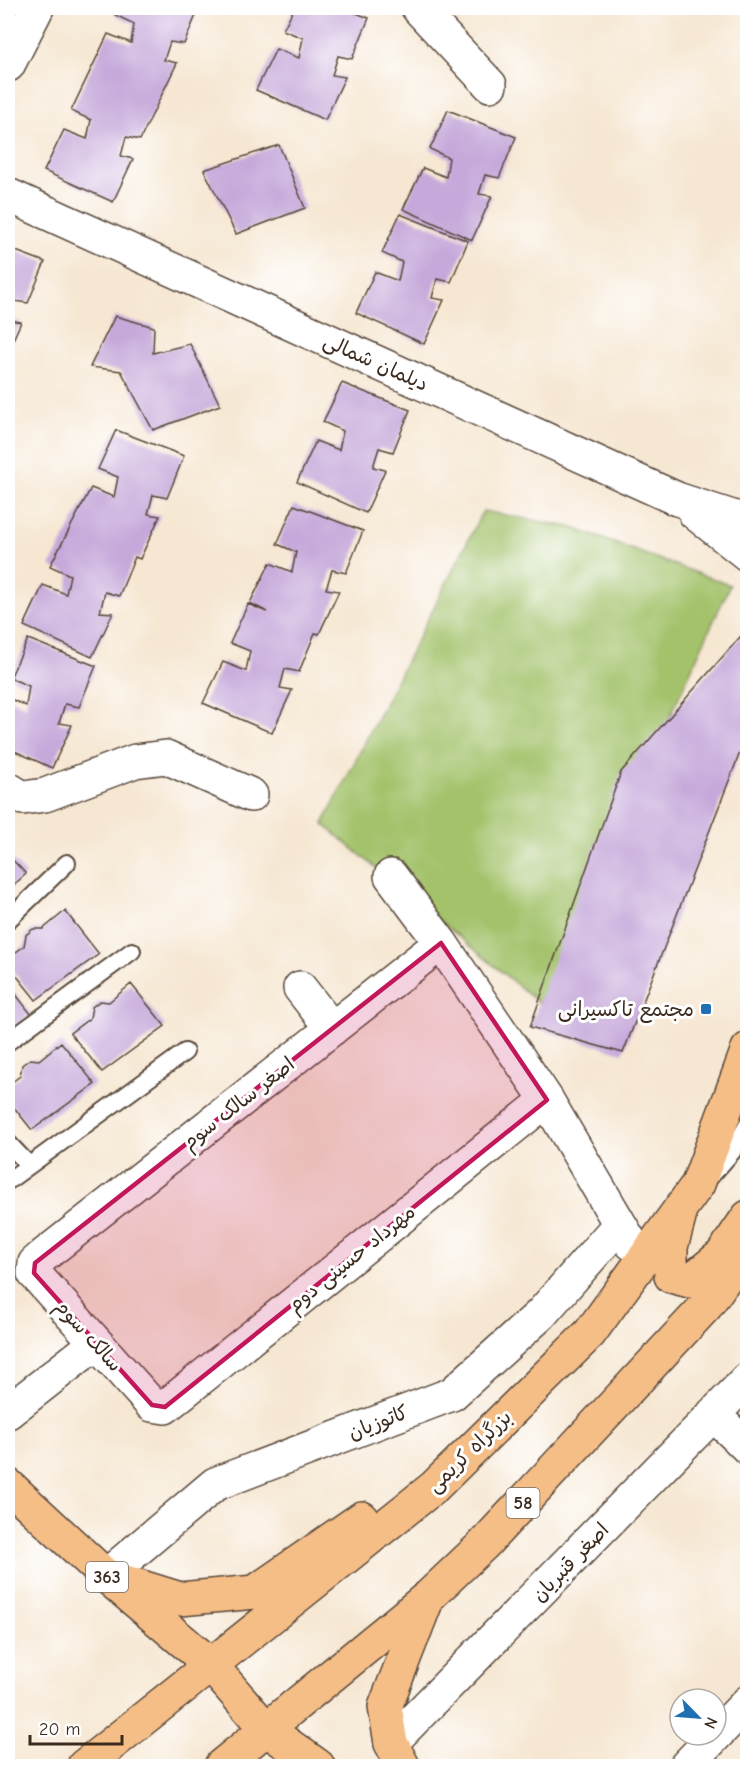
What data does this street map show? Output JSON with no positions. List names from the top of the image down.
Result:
{
  "streets": {
    "main road": ["بزرگراه کریمی", "58", "363"],
    "street": [
      "دیلمان شمالی",
      "اصغر سالک سوم",
      "مهرداد حسینی دوم",
      "سالک سوم",
      "کاتوزیان",
      "اصغر قنبریان"
    ]
  },
  "crossings": [
    ["اصغر سالک سوم", "سالک سوم"],
    ["مهرداد حسینی دوم", "سالک سوم"],
    ["کاتوزیان", "363"],
    ["بزرگراه کریمی", "363"]
  ],
  "places": {
    "transit": ["مجتمع تاکسیرانی"]
  },
  "scale_bar": "20 m",
  "north": "bottom right"
}
